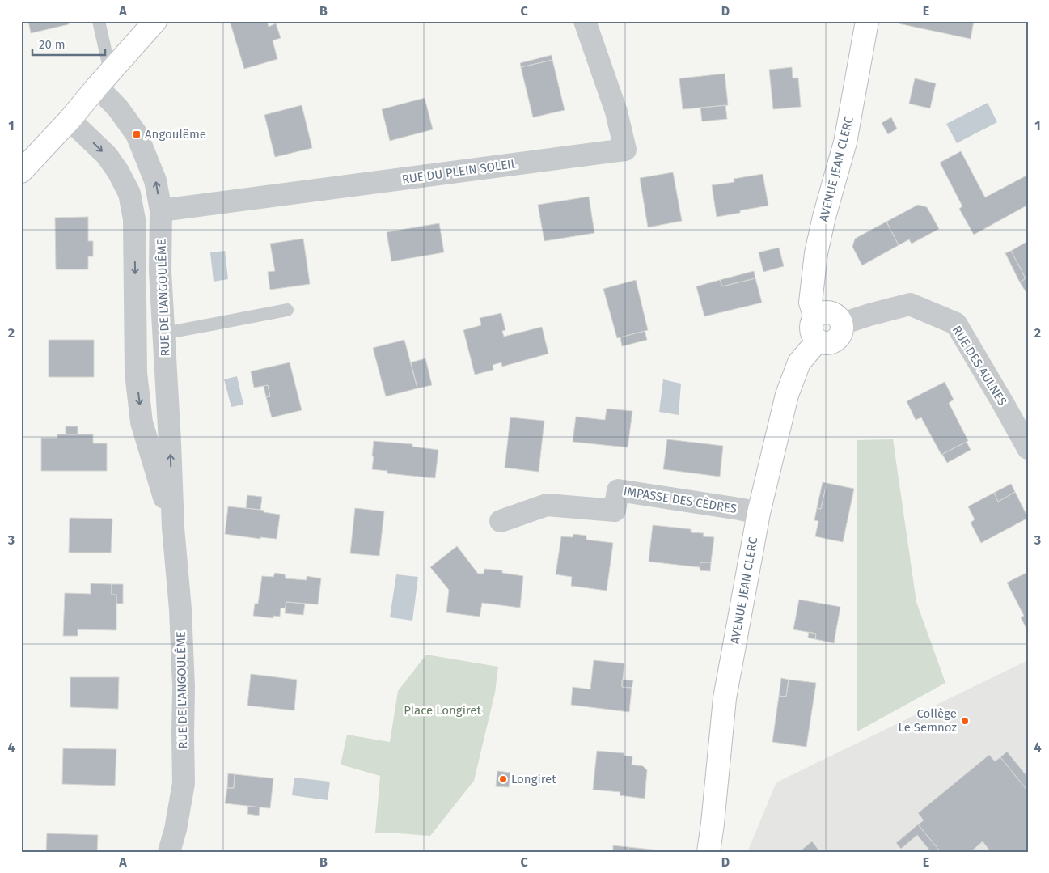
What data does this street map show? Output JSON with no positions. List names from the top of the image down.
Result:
{
  "streets": {
    "street": [
      "AVENUE JEAN CLERC",
      "RUE DU PLEIN SOLEIL",
      "RUE DE L'ANGOULÊME",
      "RUE DES AULNES",
      "IMPASSE DES CÈDRES"
    ]
  },
  "crossings": [
    ["AVENUE JEAN CLERC", "RUE DES AULNES"],
    ["AVENUE JEAN CLERC", "IMPASSE DES CÈDRES"],
    ["RUE DU PLEIN SOLEIL", "RUE DE L'ANGOULÊME"]
  ],
  "parks": ["Place Longiret"],
  "places": {
    "transit": ["Angoulême"],
    "other": ["Collège Le Semnoz", "Longiret"]
  },
  "scale_bar": "20 m",
  "grid": {
    "columns": [
      "A",
      "B",
      "C",
      "D",
      "E"
    ],
    "rows": [
      "1",
      "2",
      "3",
      "4"
    ]
  }
}
